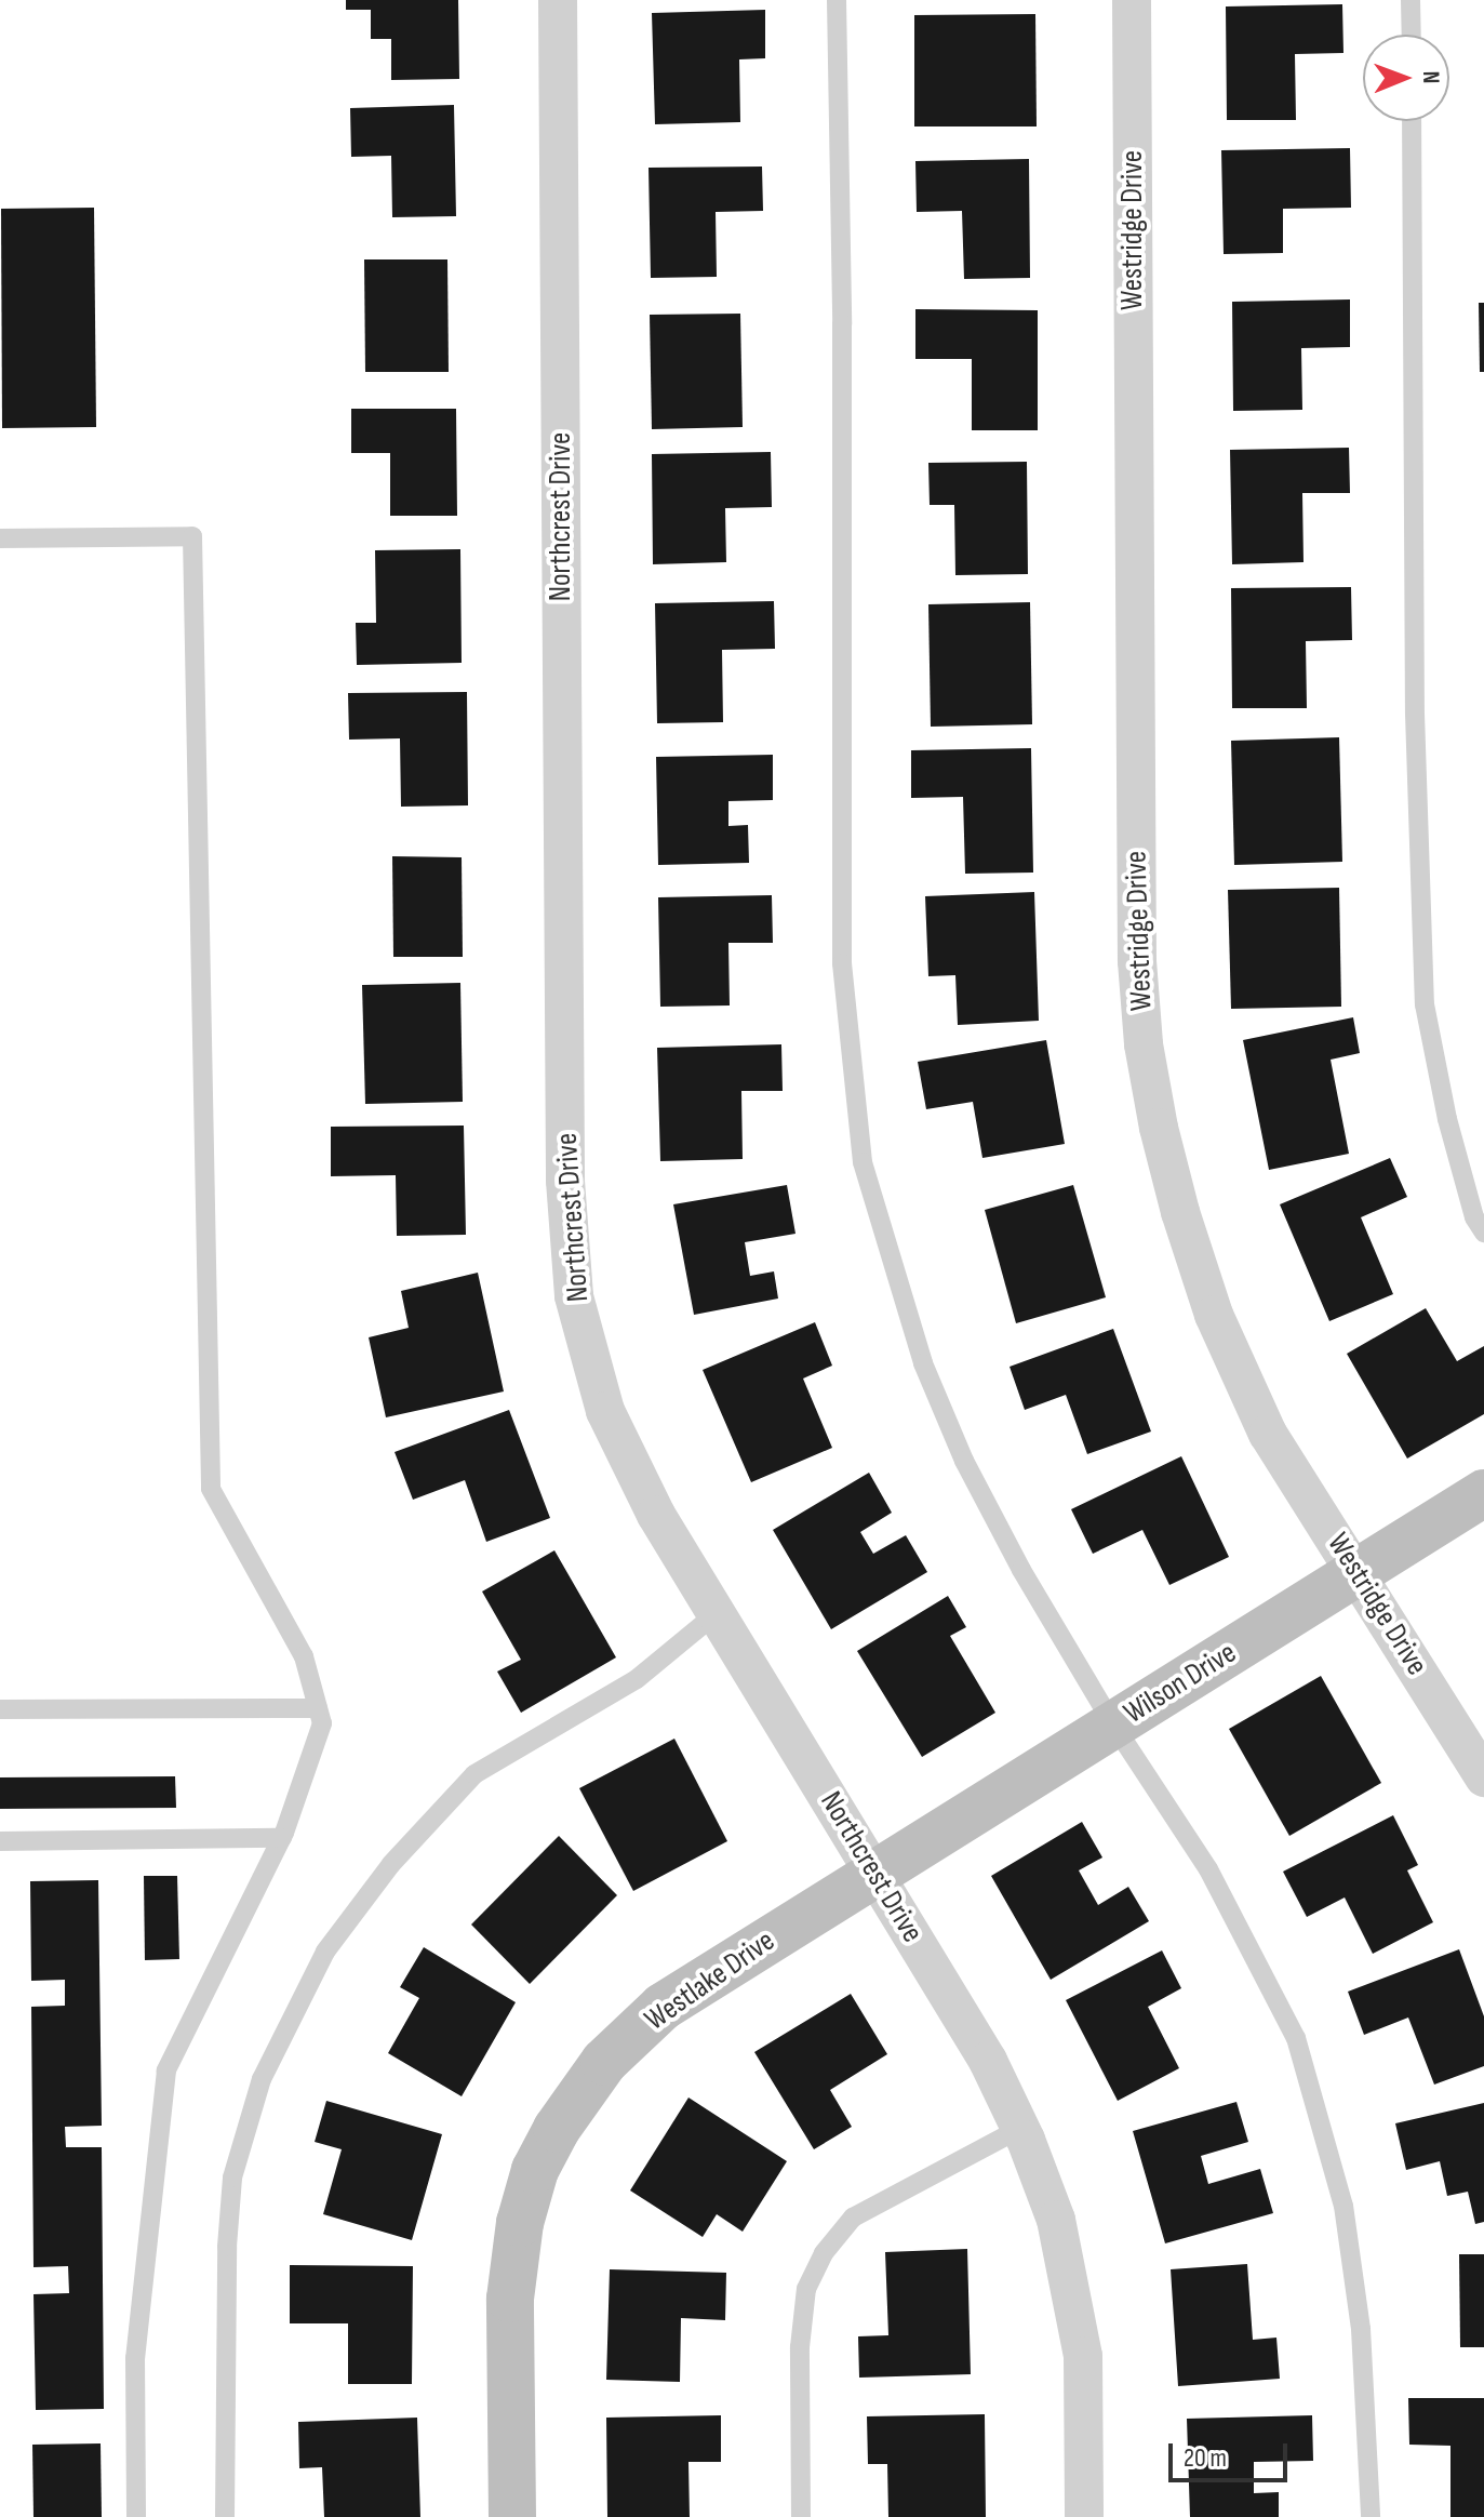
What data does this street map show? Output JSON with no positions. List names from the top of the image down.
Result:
{
  "streets": {
    "street": [
      "Westridge Drive",
      "Northcrest Drive",
      "Wilson Drive",
      "Westlake Drive"
    ]
  },
  "crossings": [
    ["Westridge Drive", "Wilson Drive"],
    ["Northcrest Drive", "Wilson Drive"],
    ["Northcrest Drive", "Westlake Drive"],
    ["Wilson Drive", "Westlake Drive"]
  ],
  "scale_bar": "20 m",
  "north": "right"
}
